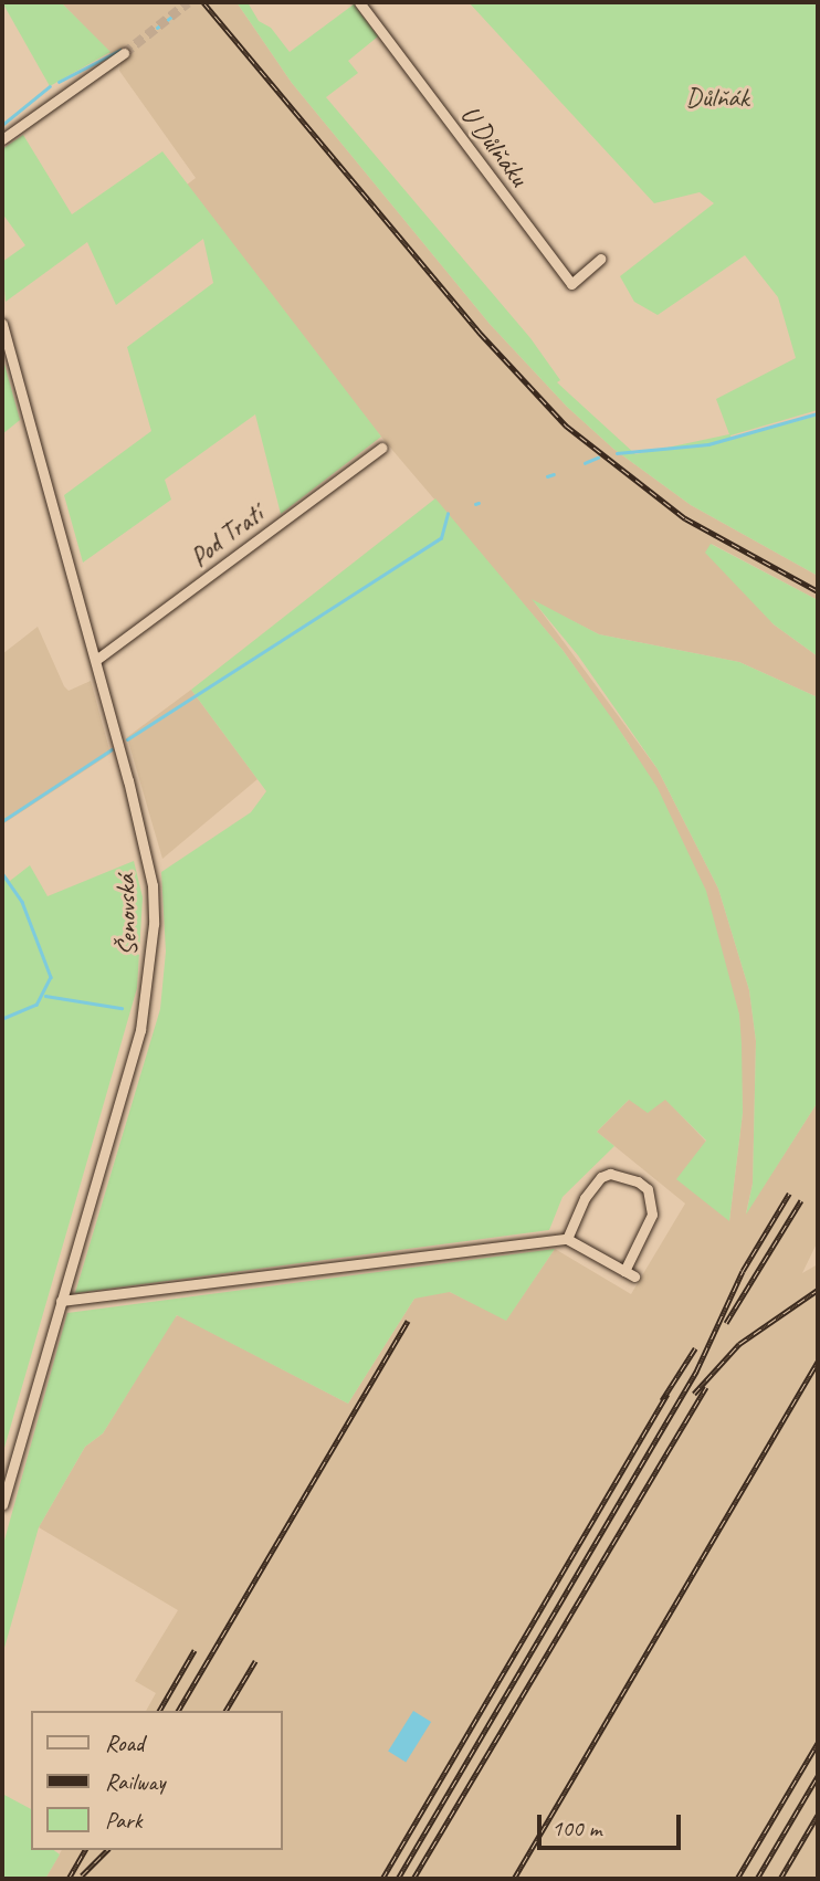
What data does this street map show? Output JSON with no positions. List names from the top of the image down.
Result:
{
  "streets": {
    "street": ["U Důlňáku", "Pod Tratí", "Šenovská"]
  },
  "crossings": [
    ["Pod Tratí", "Šenovská"]
  ],
  "parks": ["Důlňák"],
  "legend": ["Road", "Railway", "Park"],
  "scale_bar": "100 m"
}
